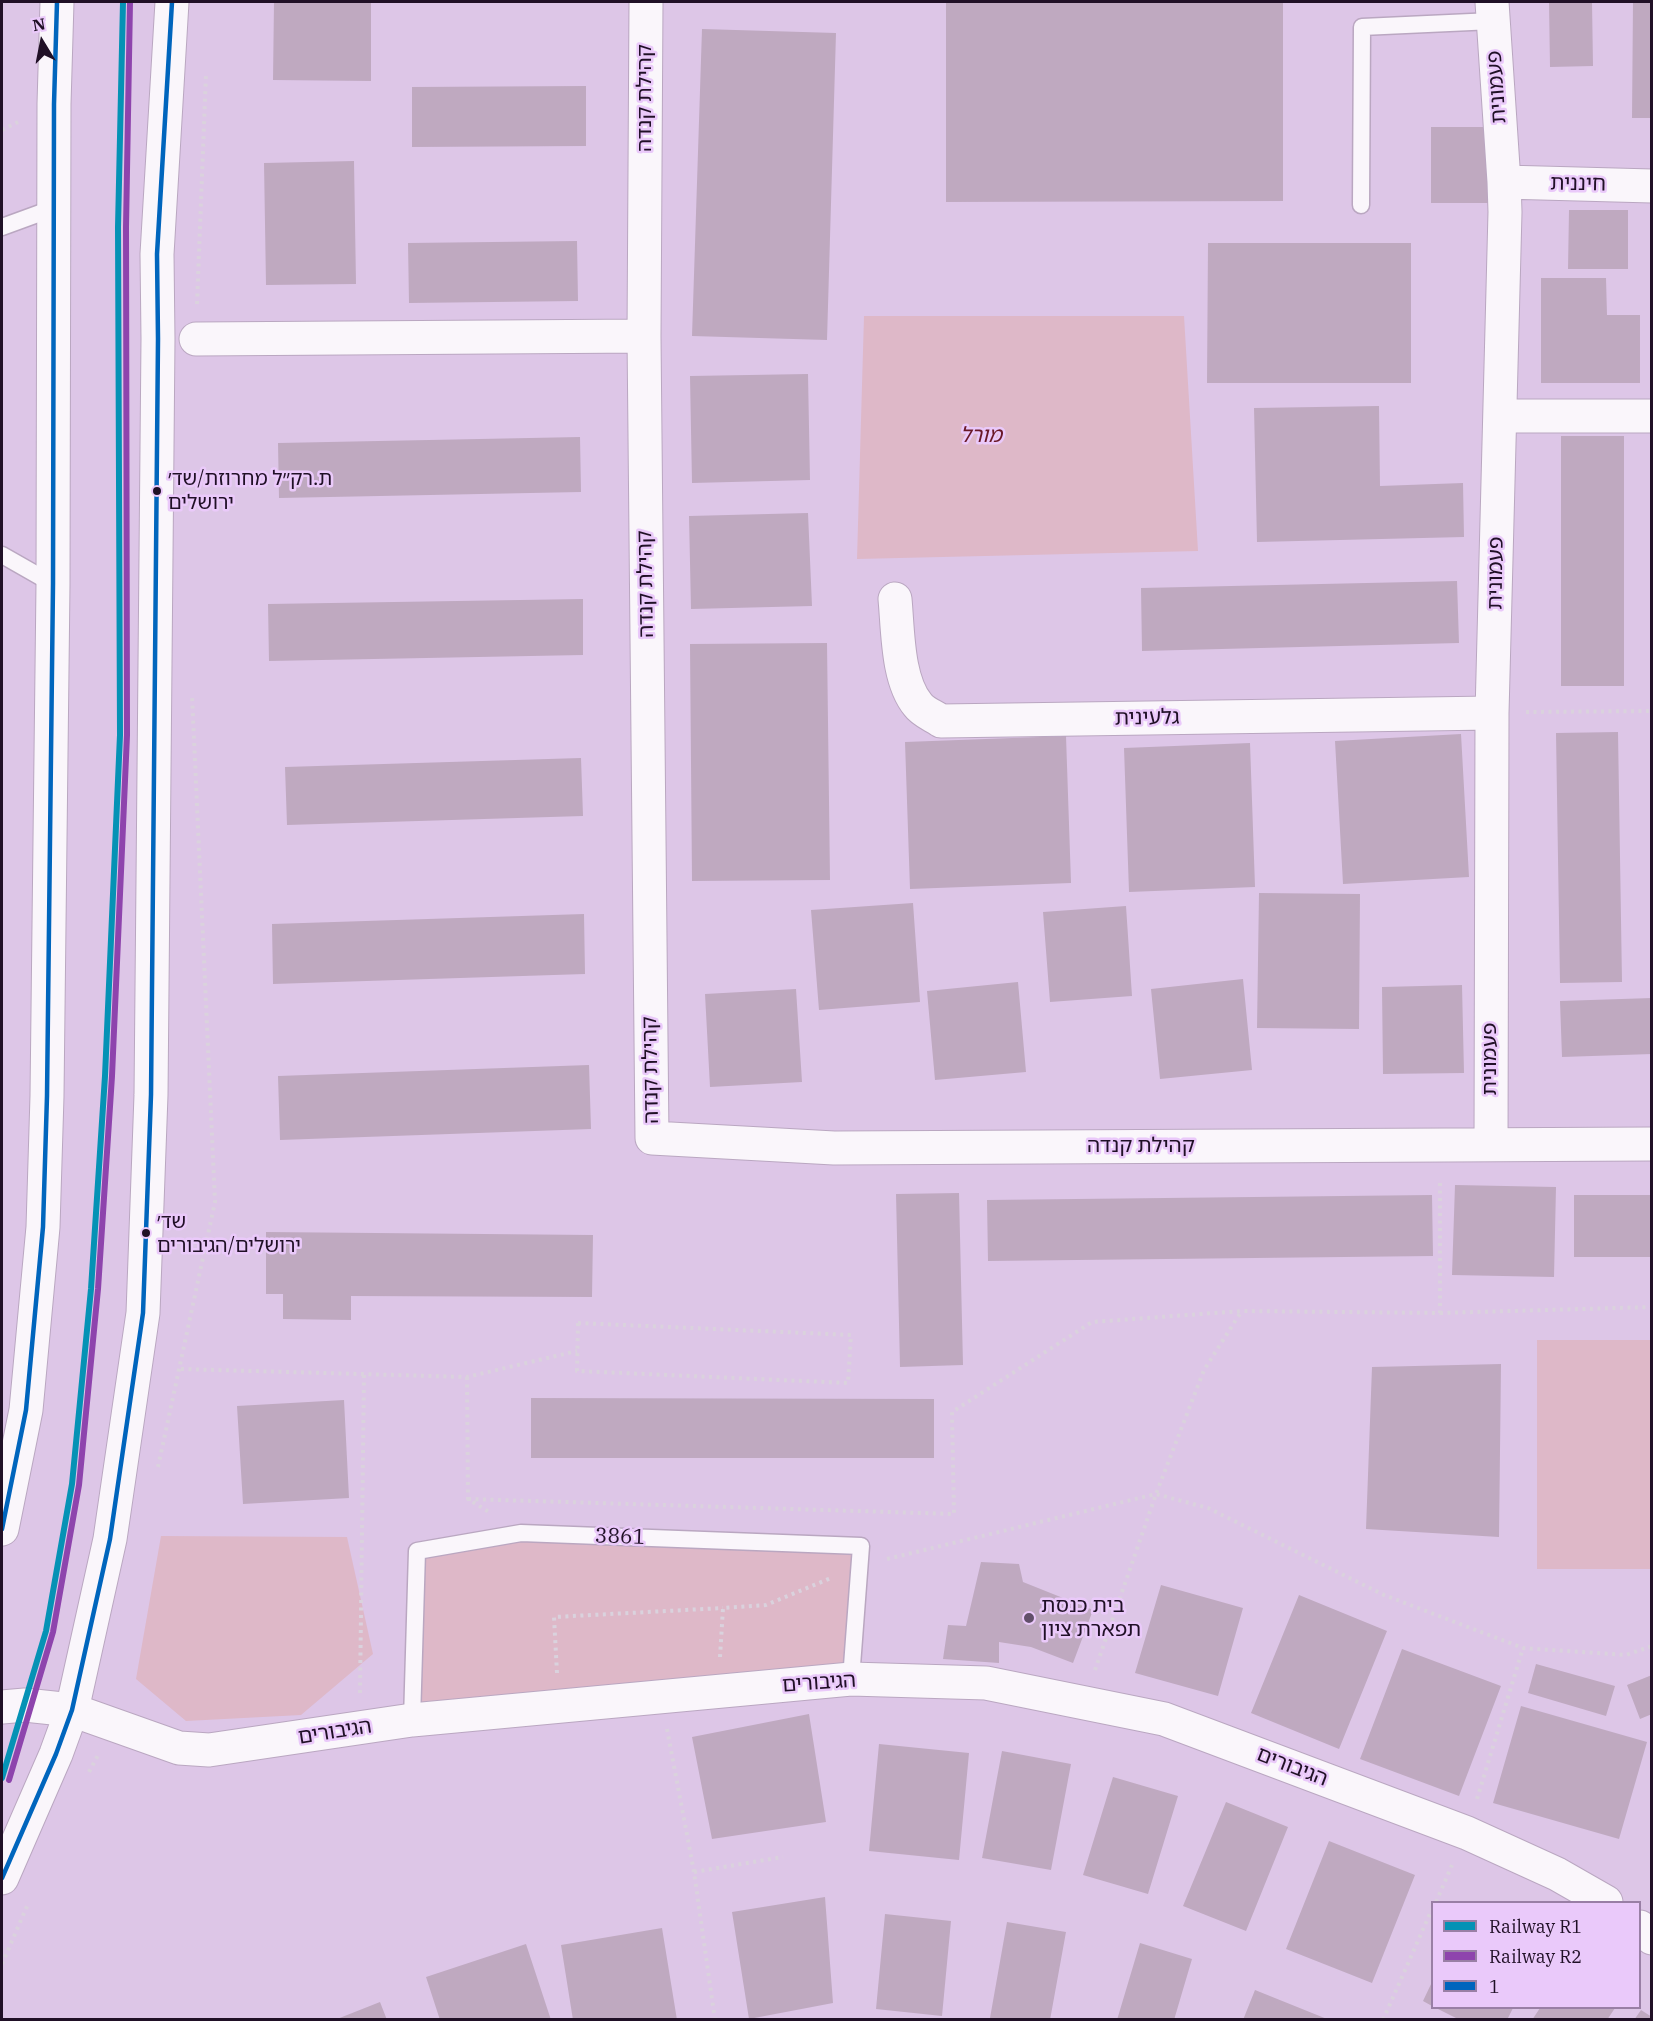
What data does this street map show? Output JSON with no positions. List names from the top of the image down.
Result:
{
  "streets": {
    "street": [
      "פעמונית",
      "קהילת קנדה",
      "חיננית",
      "גלעינית",
      "הגיבורים"
    ],
    "lane": ["3861"]
  },
  "crossings": [
    ["פעמונית", "קהילת קנדה"],
    ["פעמונית", "חיננית"],
    ["פעמונית", "גלעינית"],
    ["3861", "הגיבורים"]
  ],
  "parks": ["מורל"],
  "places": ["ת.רק״ל מחרוזת/שד׳ ירושלים", "שד׳ ירושלים/הגיבורים", "בית כנסת תפארת ציון"],
  "lines": ["rail line R1", "rail line R2", "transit line 1"],
  "legend": ["Railway R1", "Railway R2", "1"],
  "north": "top"
}
